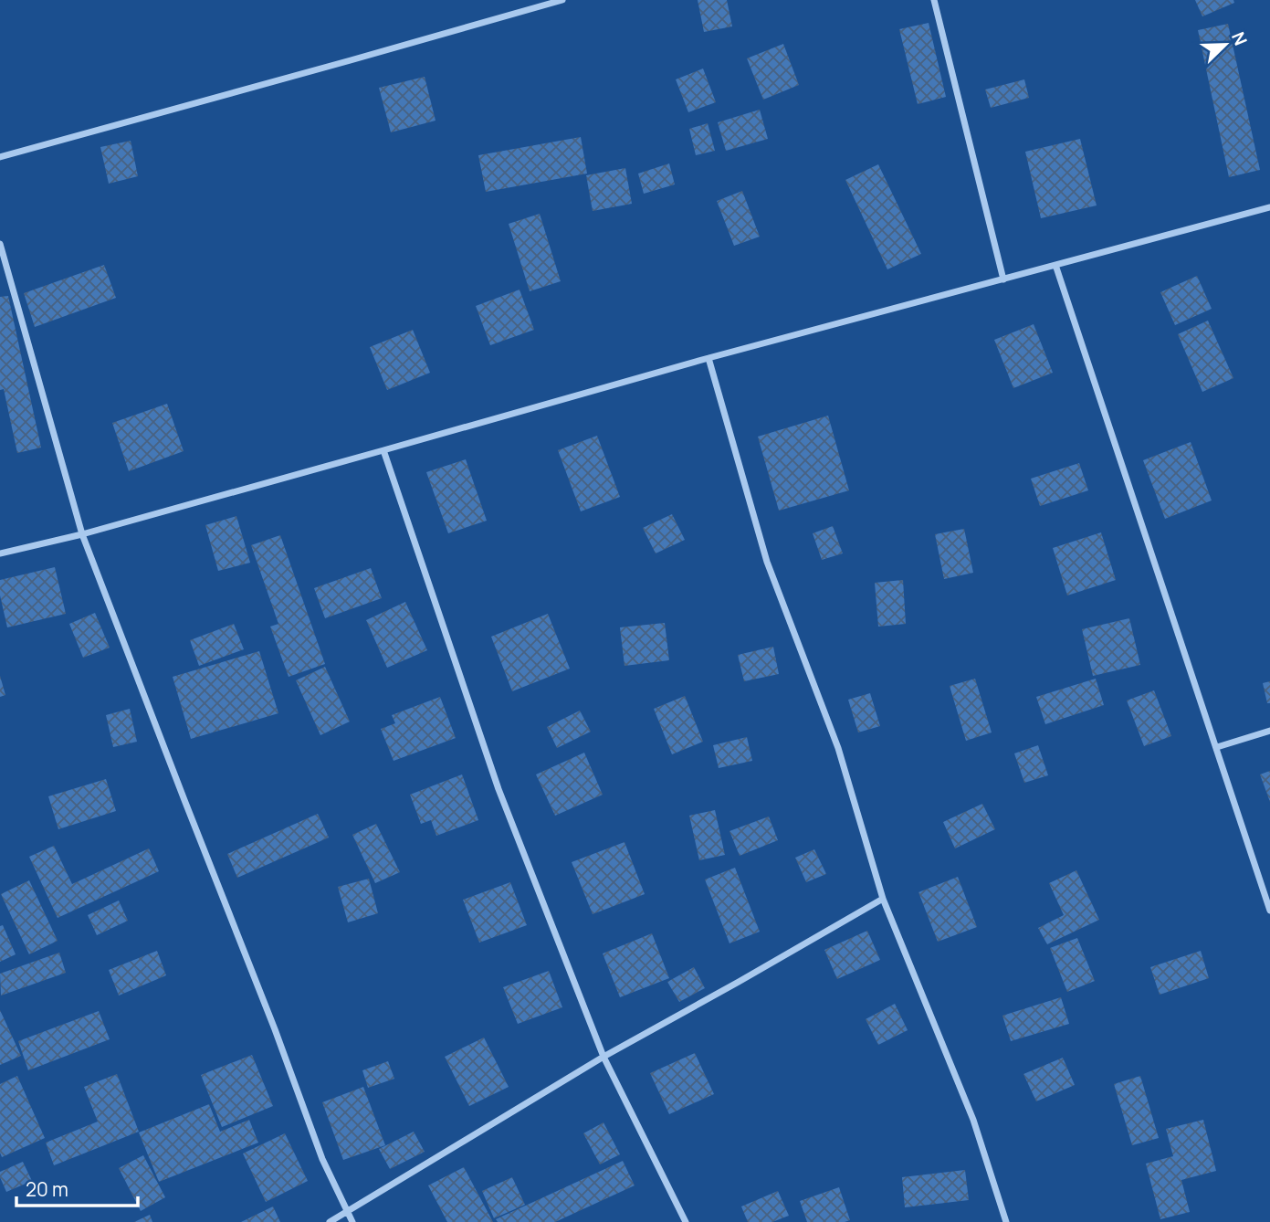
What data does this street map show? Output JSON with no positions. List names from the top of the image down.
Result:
{
  "scale_bar": "20 m",
  "north": "top right"
}
